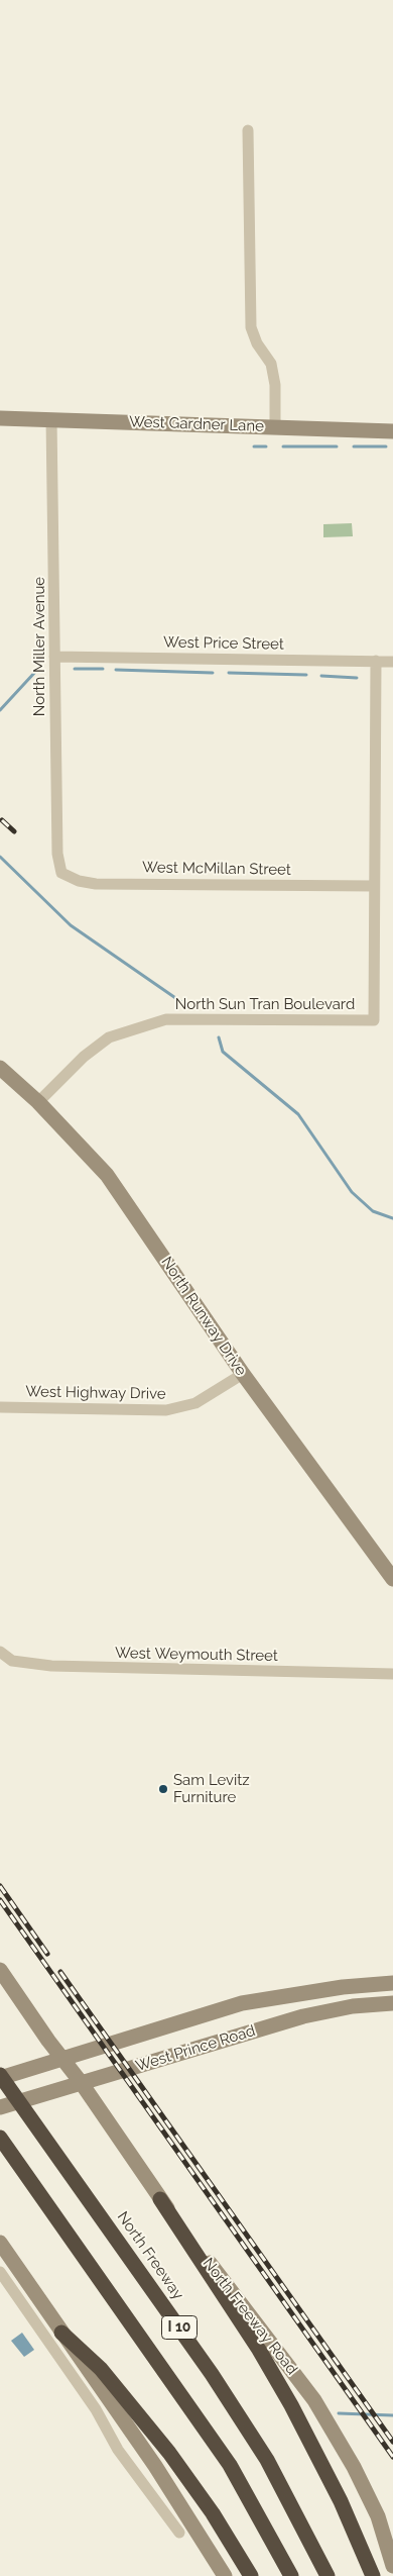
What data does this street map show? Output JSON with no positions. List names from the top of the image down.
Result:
{
  "streets": {
    "highway": ["North Freeway", "I 10"],
    "main road": [
      "West Gardner Lane",
      "North Runway Drive",
      "West Prince Road",
      "North Freeway Road"
    ],
    "street": [
      "West Price Street",
      "North Miller Avenue",
      "West McMillan Street",
      "North Sun Tran Boulevard",
      "West Highway Drive",
      "West Weymouth Street"
    ]
  },
  "crossings": [
    ["West Gardner Lane", "North Miller Avenue"],
    ["West Price Street", "North Miller Avenue"],
    ["West Price Street", "North Sun Tran Boulevard"],
    ["North Miller Avenue", "West McMillan Street"],
    ["West McMillan Street", "North Sun Tran Boulevard"],
    ["North Sun Tran Boulevard", "North Runway Drive"],
    ["North Runway Drive", "West Highway Drive"],
    ["West Prince Road", "North Freeway"],
    ["West Prince Road", "North Freeway Road"]
  ],
  "places": ["Sam Levitz Furniture"]
}
